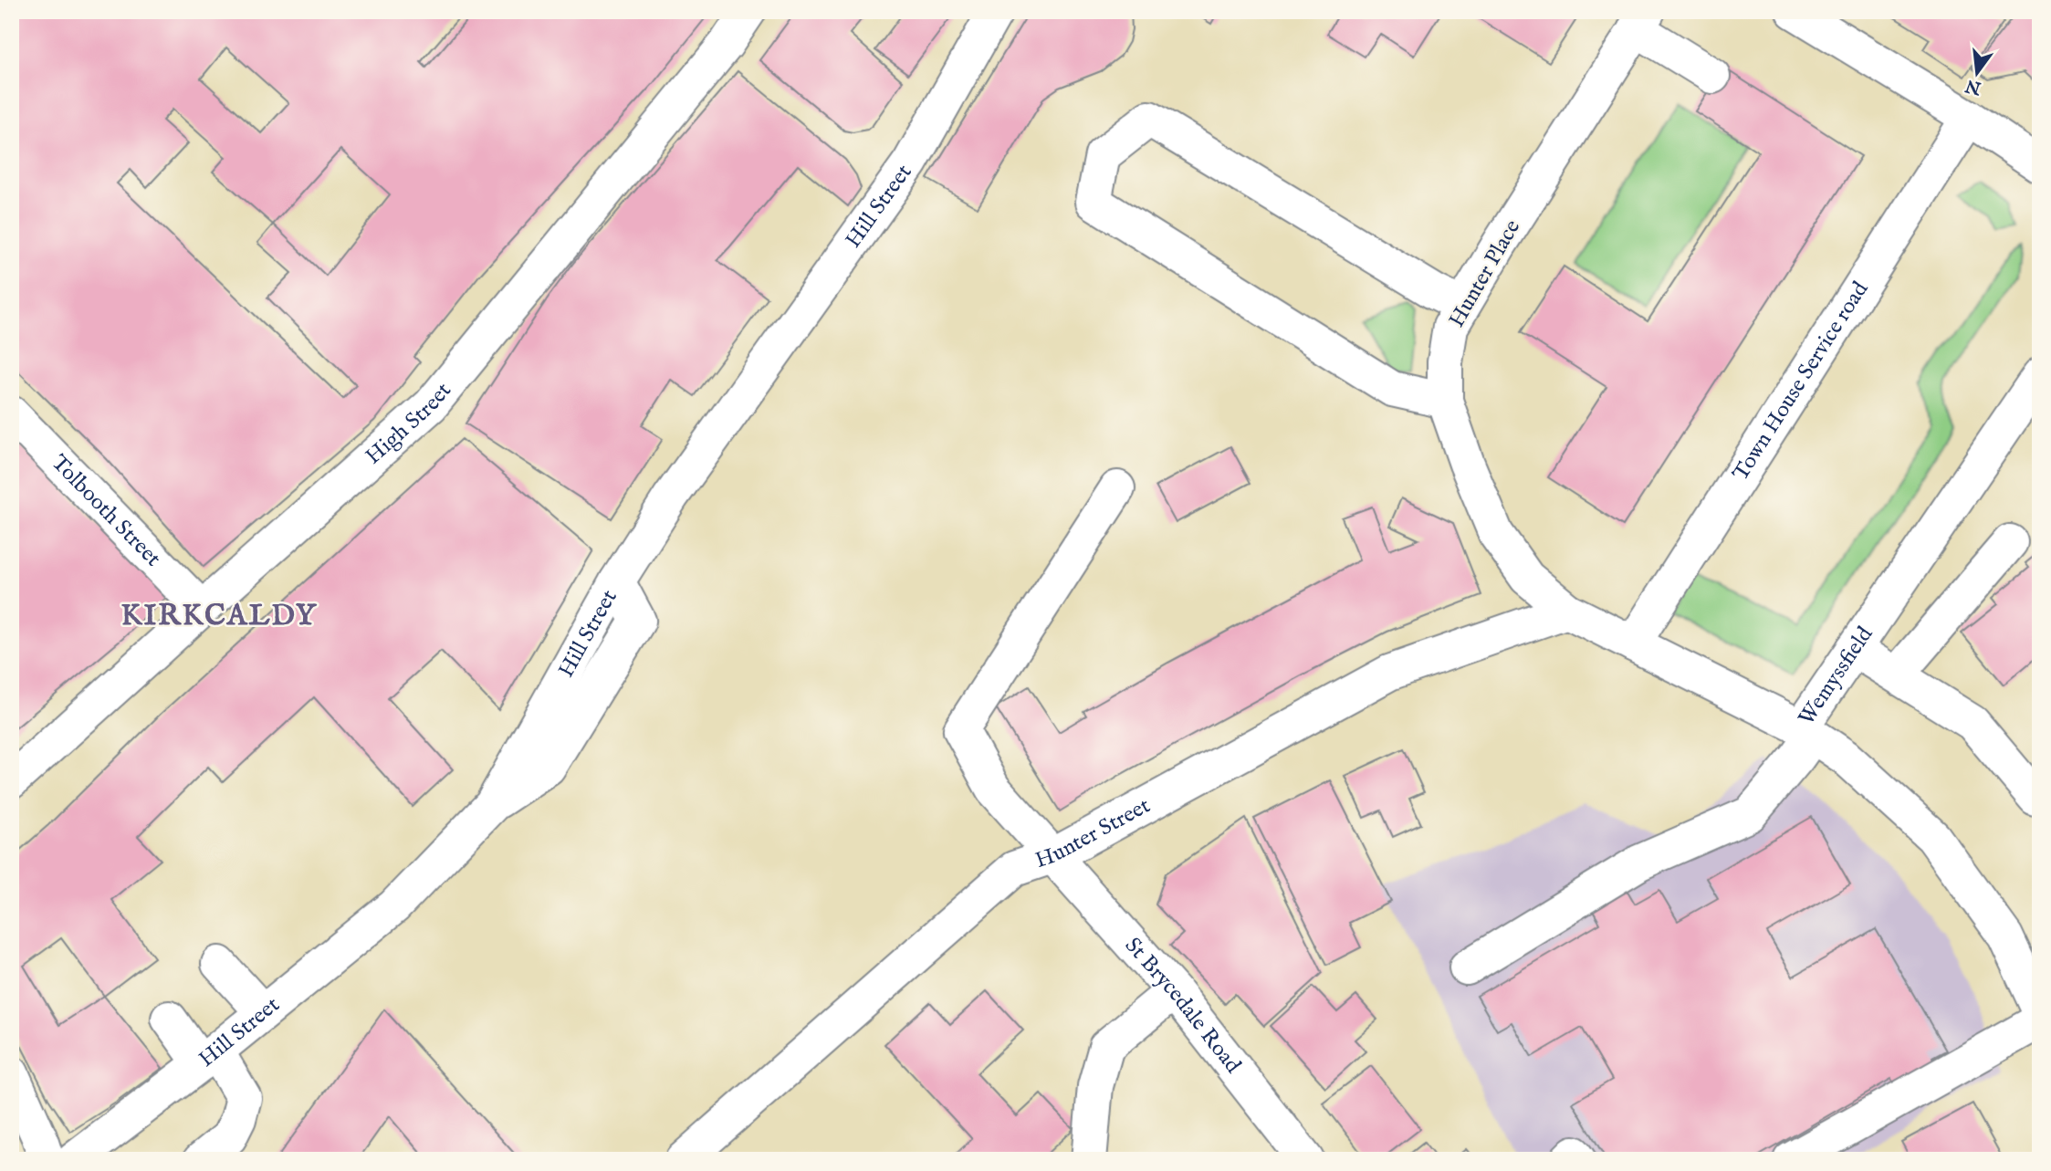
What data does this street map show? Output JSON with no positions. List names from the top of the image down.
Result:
{
  "streets": {
    "street": [
      "Hill Street",
      "Hunter Place",
      "Town House Service road",
      "High Street",
      "Tolbooth Street",
      "Wemyssfield",
      "Hunter Street",
      "St Brycedale Road"
    ]
  },
  "crossings": [
    ["Hunter Place", "Town House Service road"],
    ["Hunter Place", "Wemyssfield"],
    ["Hunter Place", "Hunter Street"],
    ["High Street", "Tolbooth Street"],
    ["Hunter Street", "St Brycedale Road"]
  ],
  "districts": ["KIRKCALDY"],
  "north": "bottom"
}
